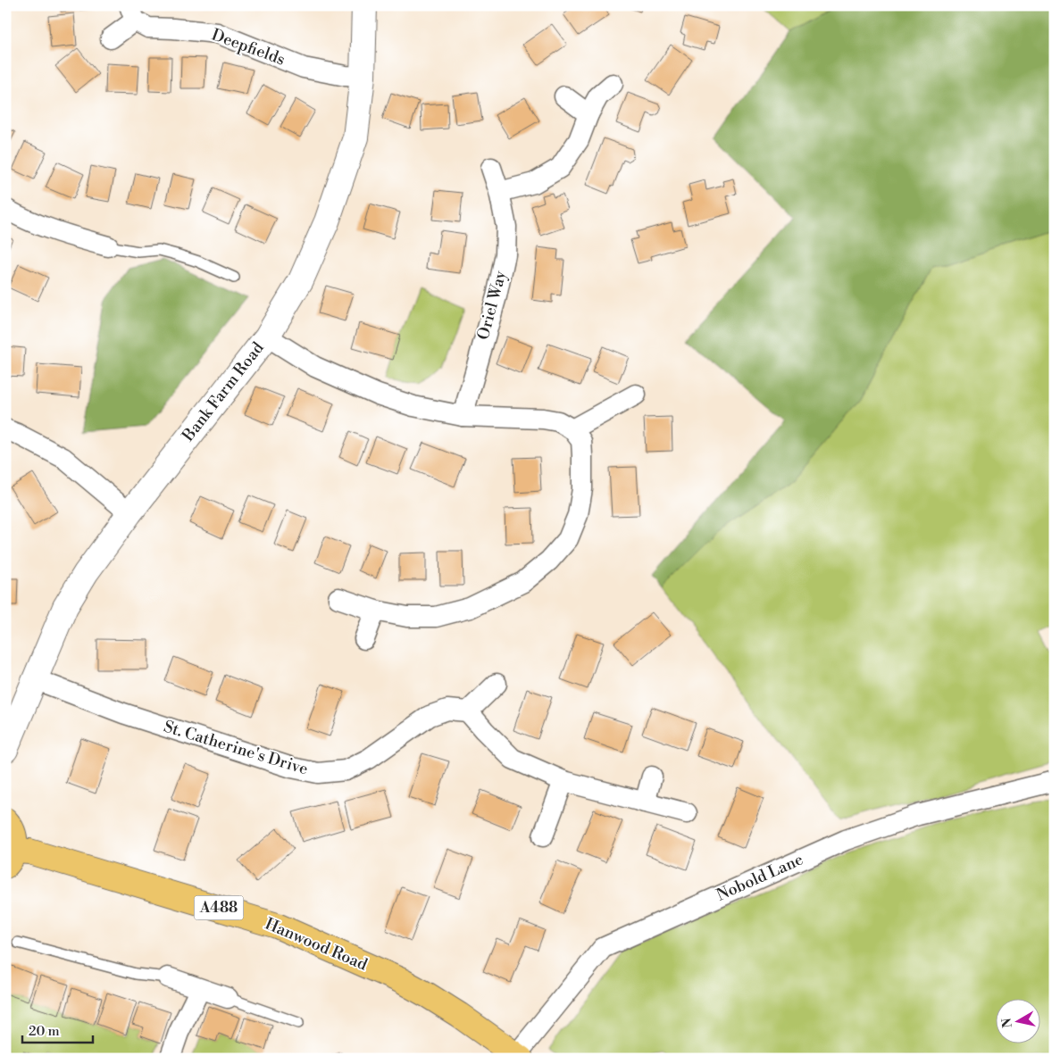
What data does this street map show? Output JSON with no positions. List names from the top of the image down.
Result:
{
  "streets": {
    "main road": ["A488", "Hanwood Road"],
    "street": [
      "Deepfields",
      "Oriel Way",
      "Bank Farm Road",
      "St. Catherine's Drive",
      "Nobold Lane"
    ]
  },
  "crossings": [
    ["Deepfields", "Bank Farm Road"],
    ["Bank Farm Road", "St. Catherine's Drive"],
    ["Nobold Lane", "Hanwood Road"]
  ],
  "scale_bar": "20 m",
  "north": "left"
}
